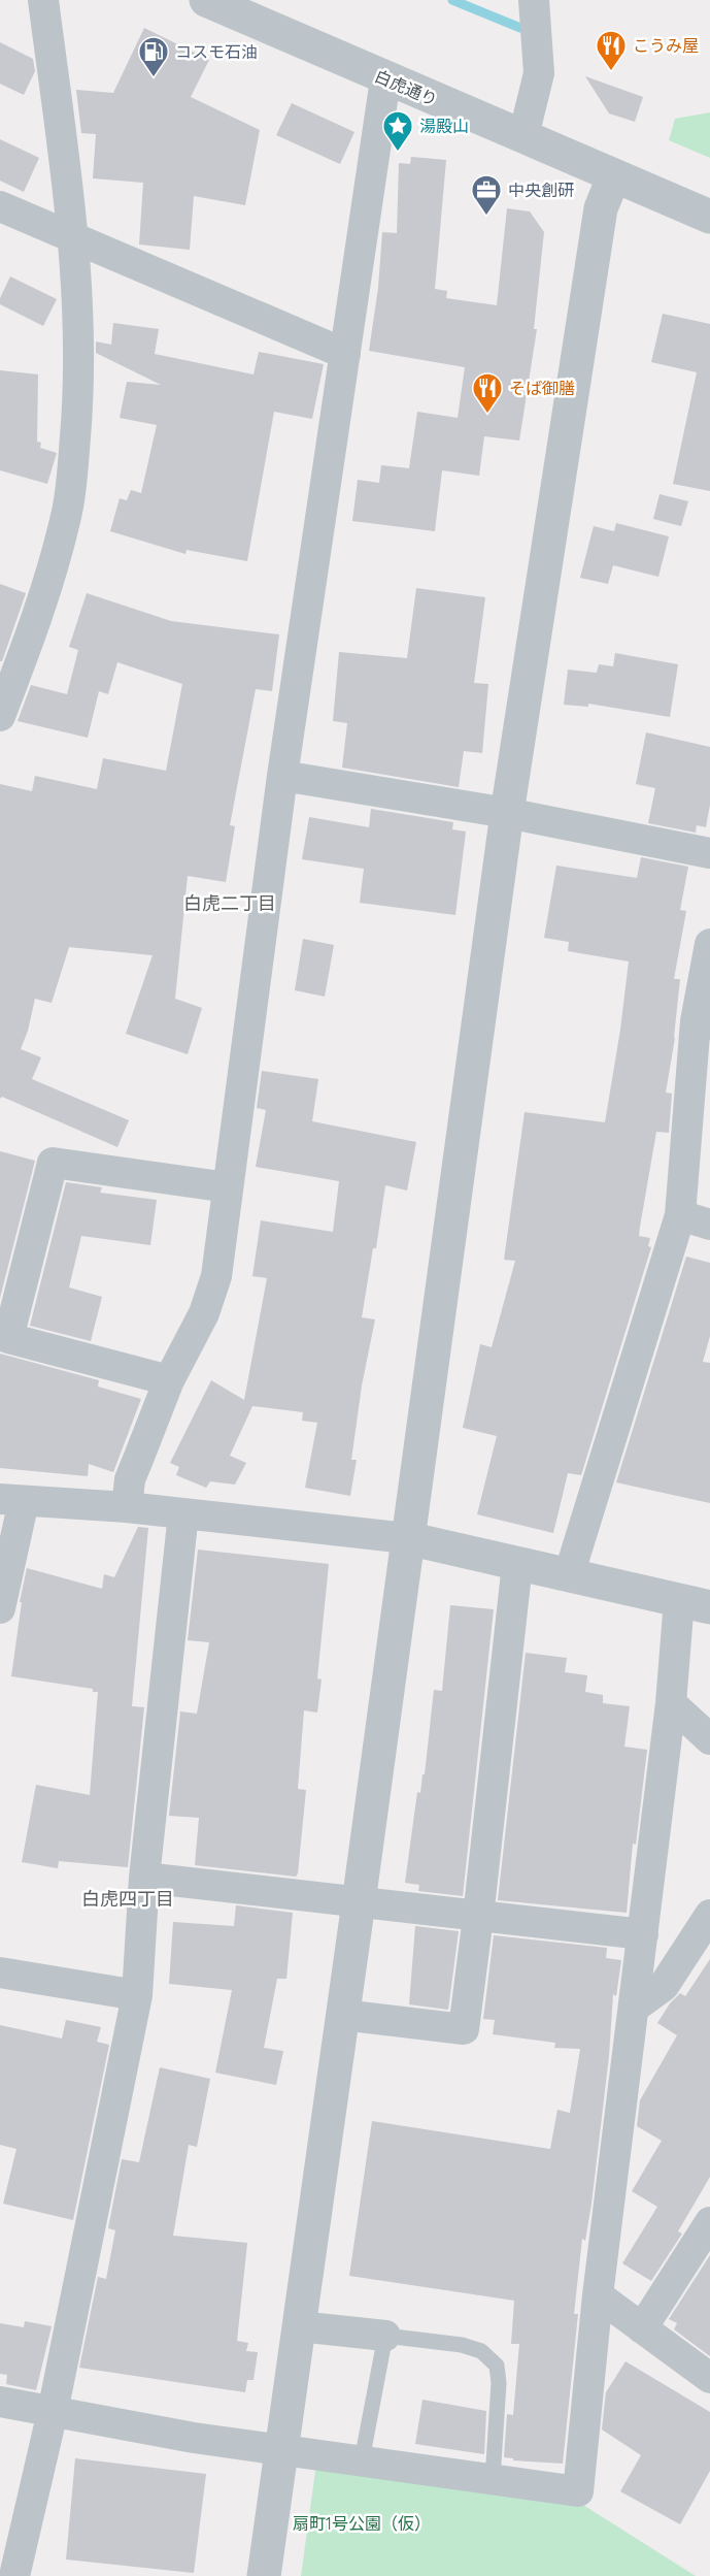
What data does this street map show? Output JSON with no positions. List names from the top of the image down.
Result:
{
  "streets": {
    "street": ["白虎通り"]
  },
  "districts": ["白虎二丁目", "白虎四丁目"],
  "parks": ["扇町1号公園（仮）"],
  "places": {
    "restaurant": ["こうみ屋", "そば御膳"],
    "fuel station": ["コスモ石油"],
    "place": ["湯殿山"],
    "office": ["中央創研"]
  }
}
